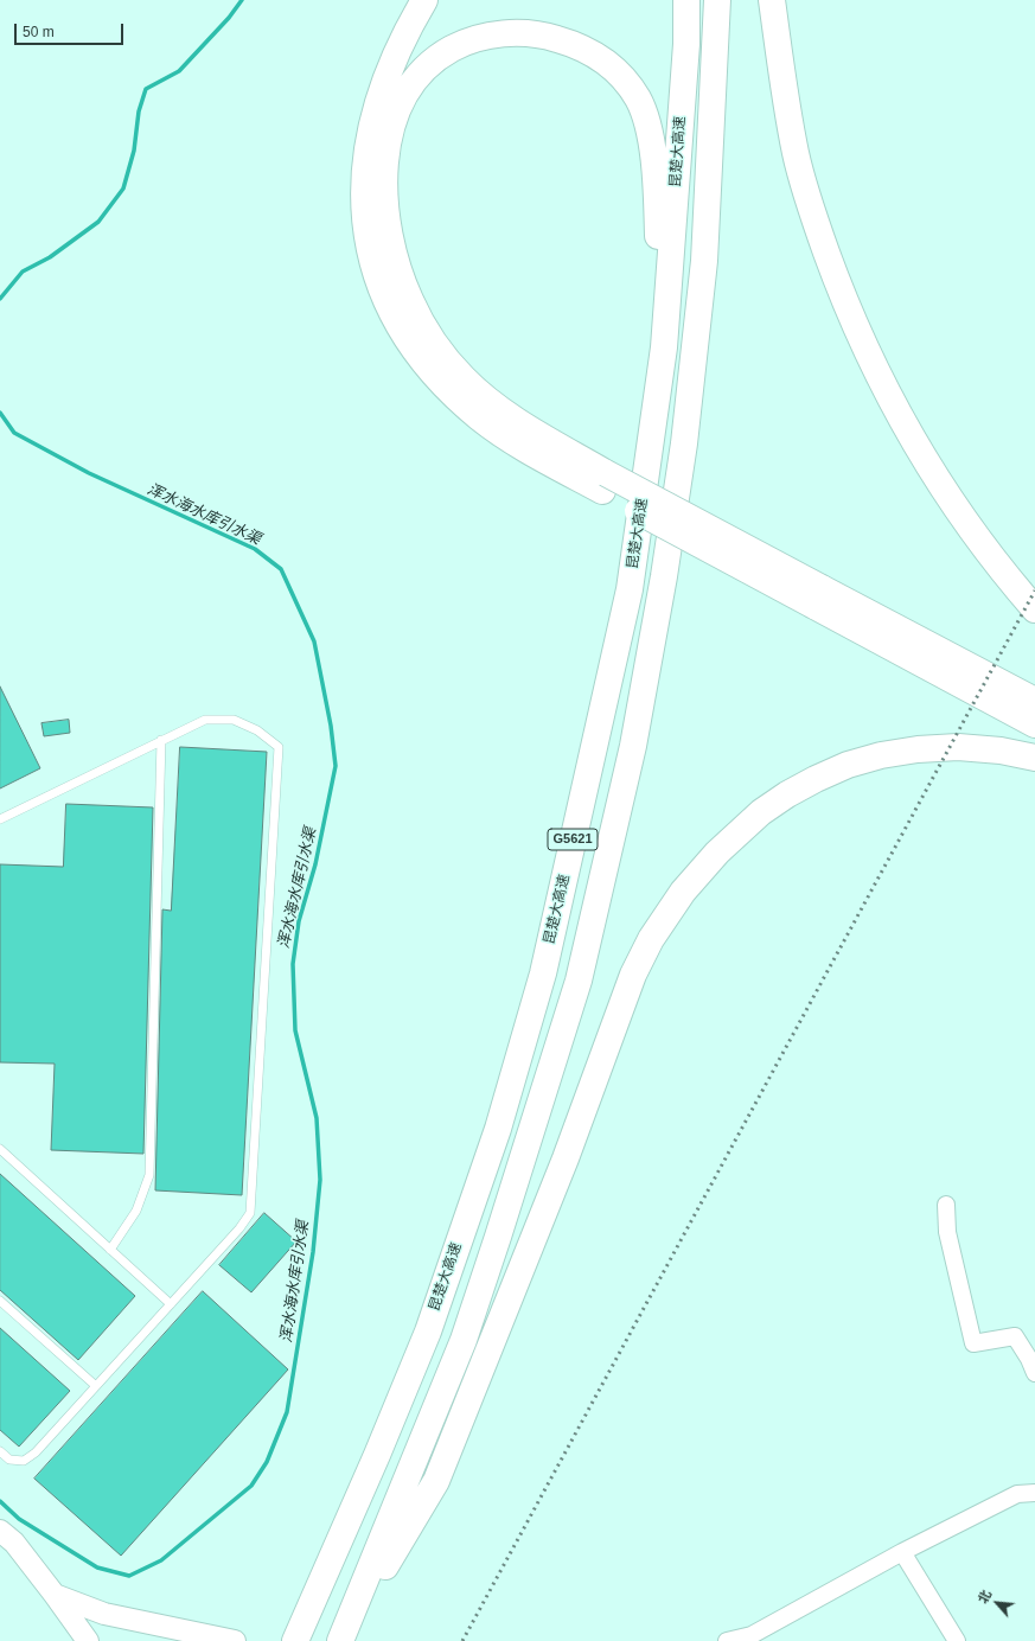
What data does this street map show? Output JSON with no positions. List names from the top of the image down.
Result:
{
  "streets": {
    "highway": ["昆楚大高速", "G5621"]
  },
  "water": ["浑水海水库引水渠"],
  "scale_bar": "50 m",
  "north": "top left"
}
